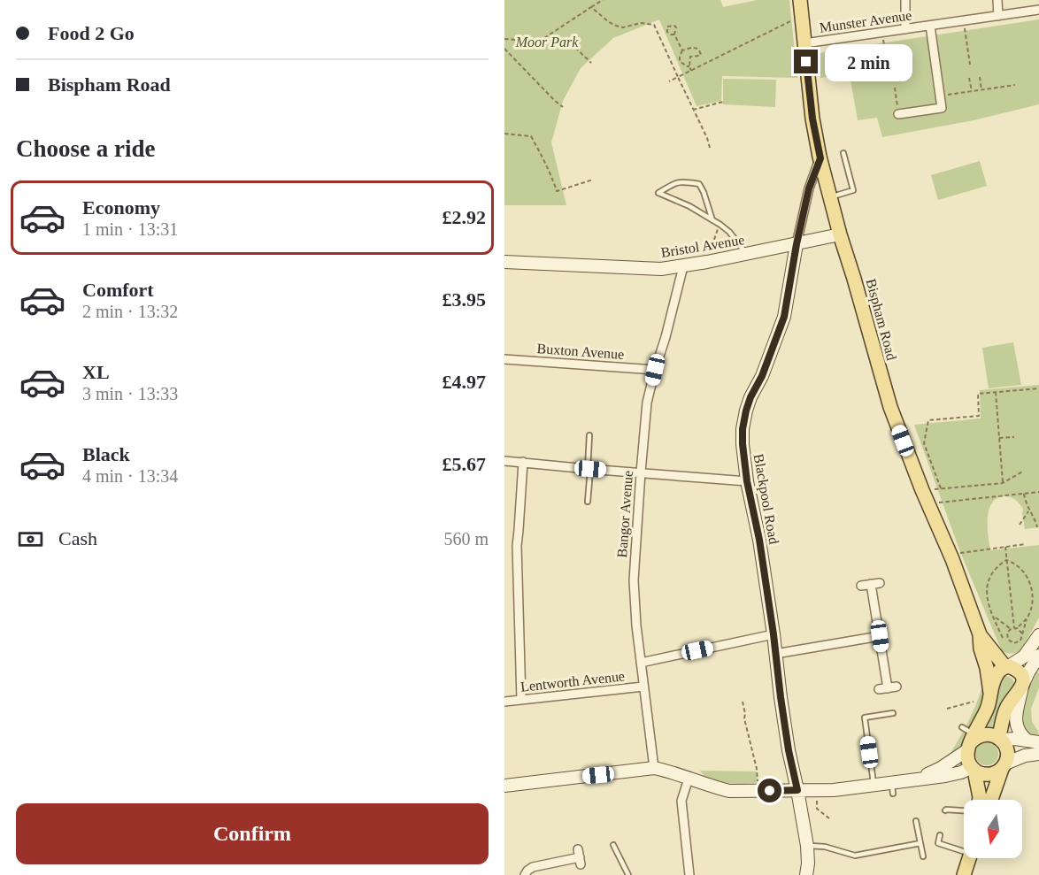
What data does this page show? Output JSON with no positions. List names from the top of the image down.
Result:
{
  "streets": {
    "main road": ["Bispham Road"],
    "street": [
      "Munster Avenue",
      "Bristol Avenue",
      "Buxton Avenue",
      "Blackpool Road",
      "Bangor Avenue",
      "Lentworth Avenue"
    ]
  },
  "crossings": [
    ["Munster Avenue", "Bispham Road"],
    ["Bristol Avenue", "Bispham Road"],
    ["Bristol Avenue", "Blackpool Road"],
    ["Bristol Avenue", "Bangor Avenue"],
    ["Bispham Road", "Blackpool Road"],
    ["Buxton Avenue", "Bangor Avenue"],
    ["Bangor Avenue", "Lentworth Avenue"]
  ],
  "parks": ["Moor Park"],
  "north": "bottom",
  "page": {
    "banner": ["Food 2 Go", "Bispham Road"],
    "bubble": "2 min",
    "heading": "Choose a ride",
    "list": [
      {
        "name": "Economy",
        "note": "1 min · 13:31",
        "value": "£2.92"
      },
      {
        "name": "Comfort",
        "note": "2 min · 13:32",
        "value": "£3.95"
      },
      {
        "name": "XL",
        "note": "3 min · 13:33",
        "value": "£4.97"
      },
      {
        "name": "Black",
        "note": "4 min · 13:34",
        "value": "£5.67"
      }
    ],
    "pay": ["Cash", "560 m"],
    "buttons": "Confirm"
  }
}
